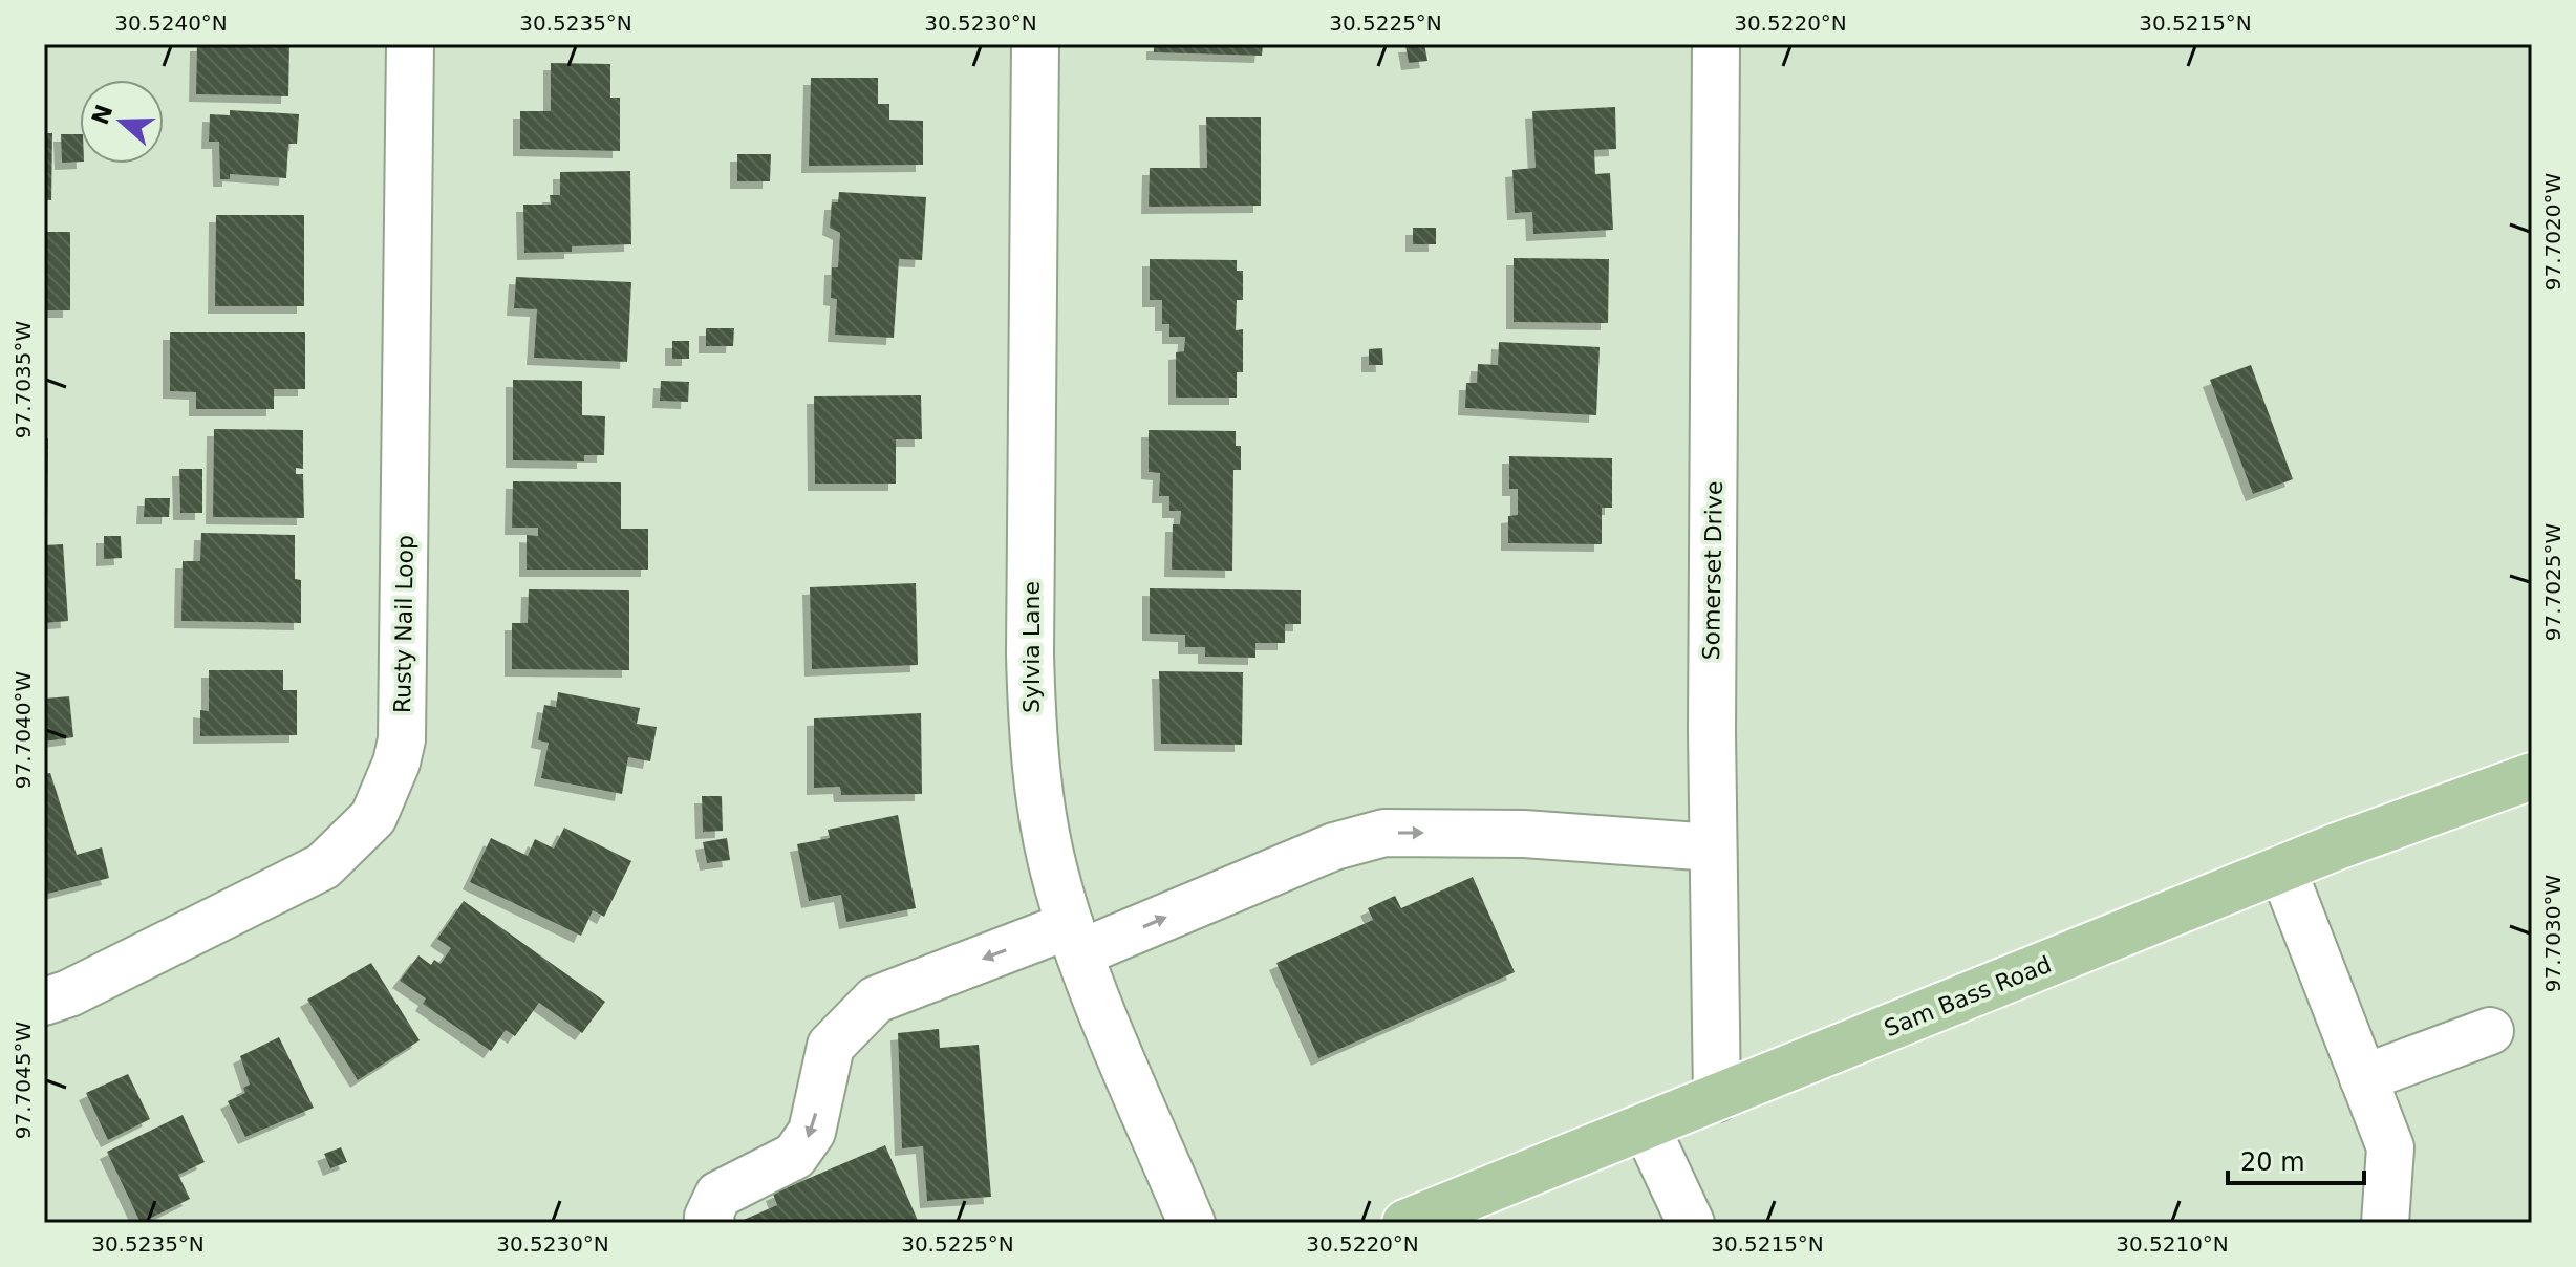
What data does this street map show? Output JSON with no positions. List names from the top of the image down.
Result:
{
  "streets": {
    "main road": ["Sam Bass Road"],
    "street": ["Somerset Drive", "Rusty Nail Loop", "Sylvia Lane"]
  },
  "crossings": [
    ["Somerset Drive", "Sam Bass Road"]
  ],
  "scale_bar": "20 m",
  "north": "left",
  "coordinates": [
    "30.5240°N",
    "30.5235°N",
    "30.5230°N",
    "30.5225°N",
    "30.5220°N",
    "30.5215°N",
    "97.7020°W",
    "97.7035°W",
    "97.7025°W",
    "97.7040°W",
    "97.7030°W",
    "97.7045°W",
    "30.5210°N"
  ]
}
